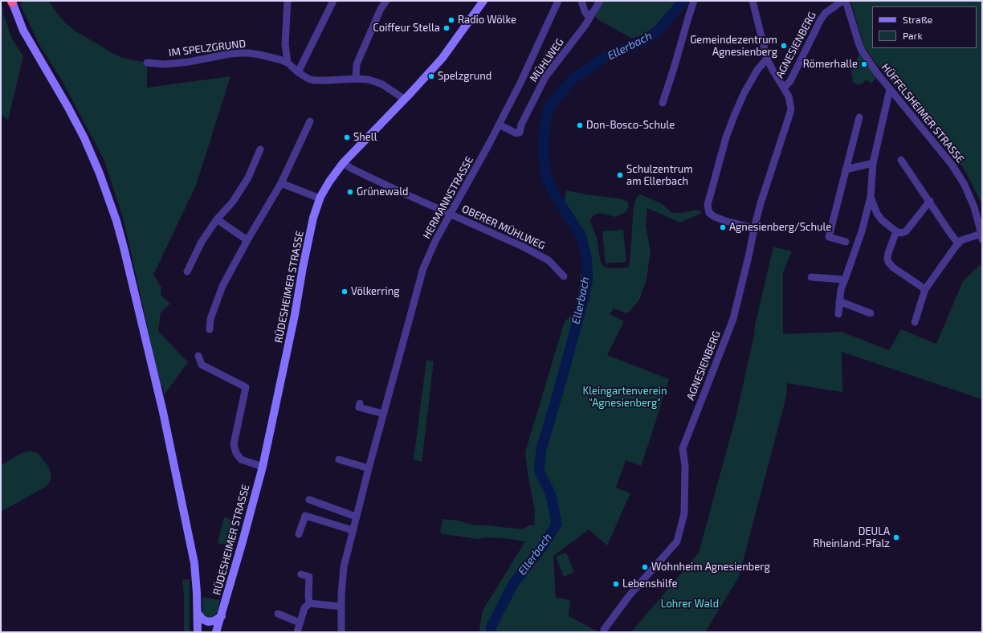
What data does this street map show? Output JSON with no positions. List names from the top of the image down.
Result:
{
  "streets": {
    "street": [
      "AGNESIENBERG",
      "IM SPELZGRUND",
      "MÜHLWEG",
      "HÜFFELSHEIMER STRASSE",
      "HERMANNSTRASSE",
      "OBERER MÜHLWEG",
      "RÜDESHEIMER STRASSE"
    ]
  },
  "crossings": [
    ["IM SPELZGRUND", "RÜDESHEIMER STRASSE"],
    ["MÜHLWEG", "HERMANNSTRASSE"],
    ["HERMANNSTRASSE", "OBERER MÜHLWEG"],
    ["OBERER MÜHLWEG", "RÜDESHEIMER STRASSE"]
  ],
  "water": ["Ellerbach"],
  "parks": ["Kleingartenverein \"Agnesienberg\"", "Lohrer Wald"],
  "places": [
    "Radio Wölke",
    "Coiffeur Stella",
    "Gemeindezentrum Agnesienberg",
    "Römerhalle",
    "Spelzgrund",
    "Don-Bosco-Schule",
    "Shell",
    "Schulzentrum am Ellerbach",
    "Grünewald",
    "Agnesienberg/Schule",
    "Völkerring",
    "DEULA Rheinland-Pfalz",
    "Wohnheim Agnesienberg",
    "Lebenshilfe"
  ],
  "legend": ["Straße", "Park"]
}
